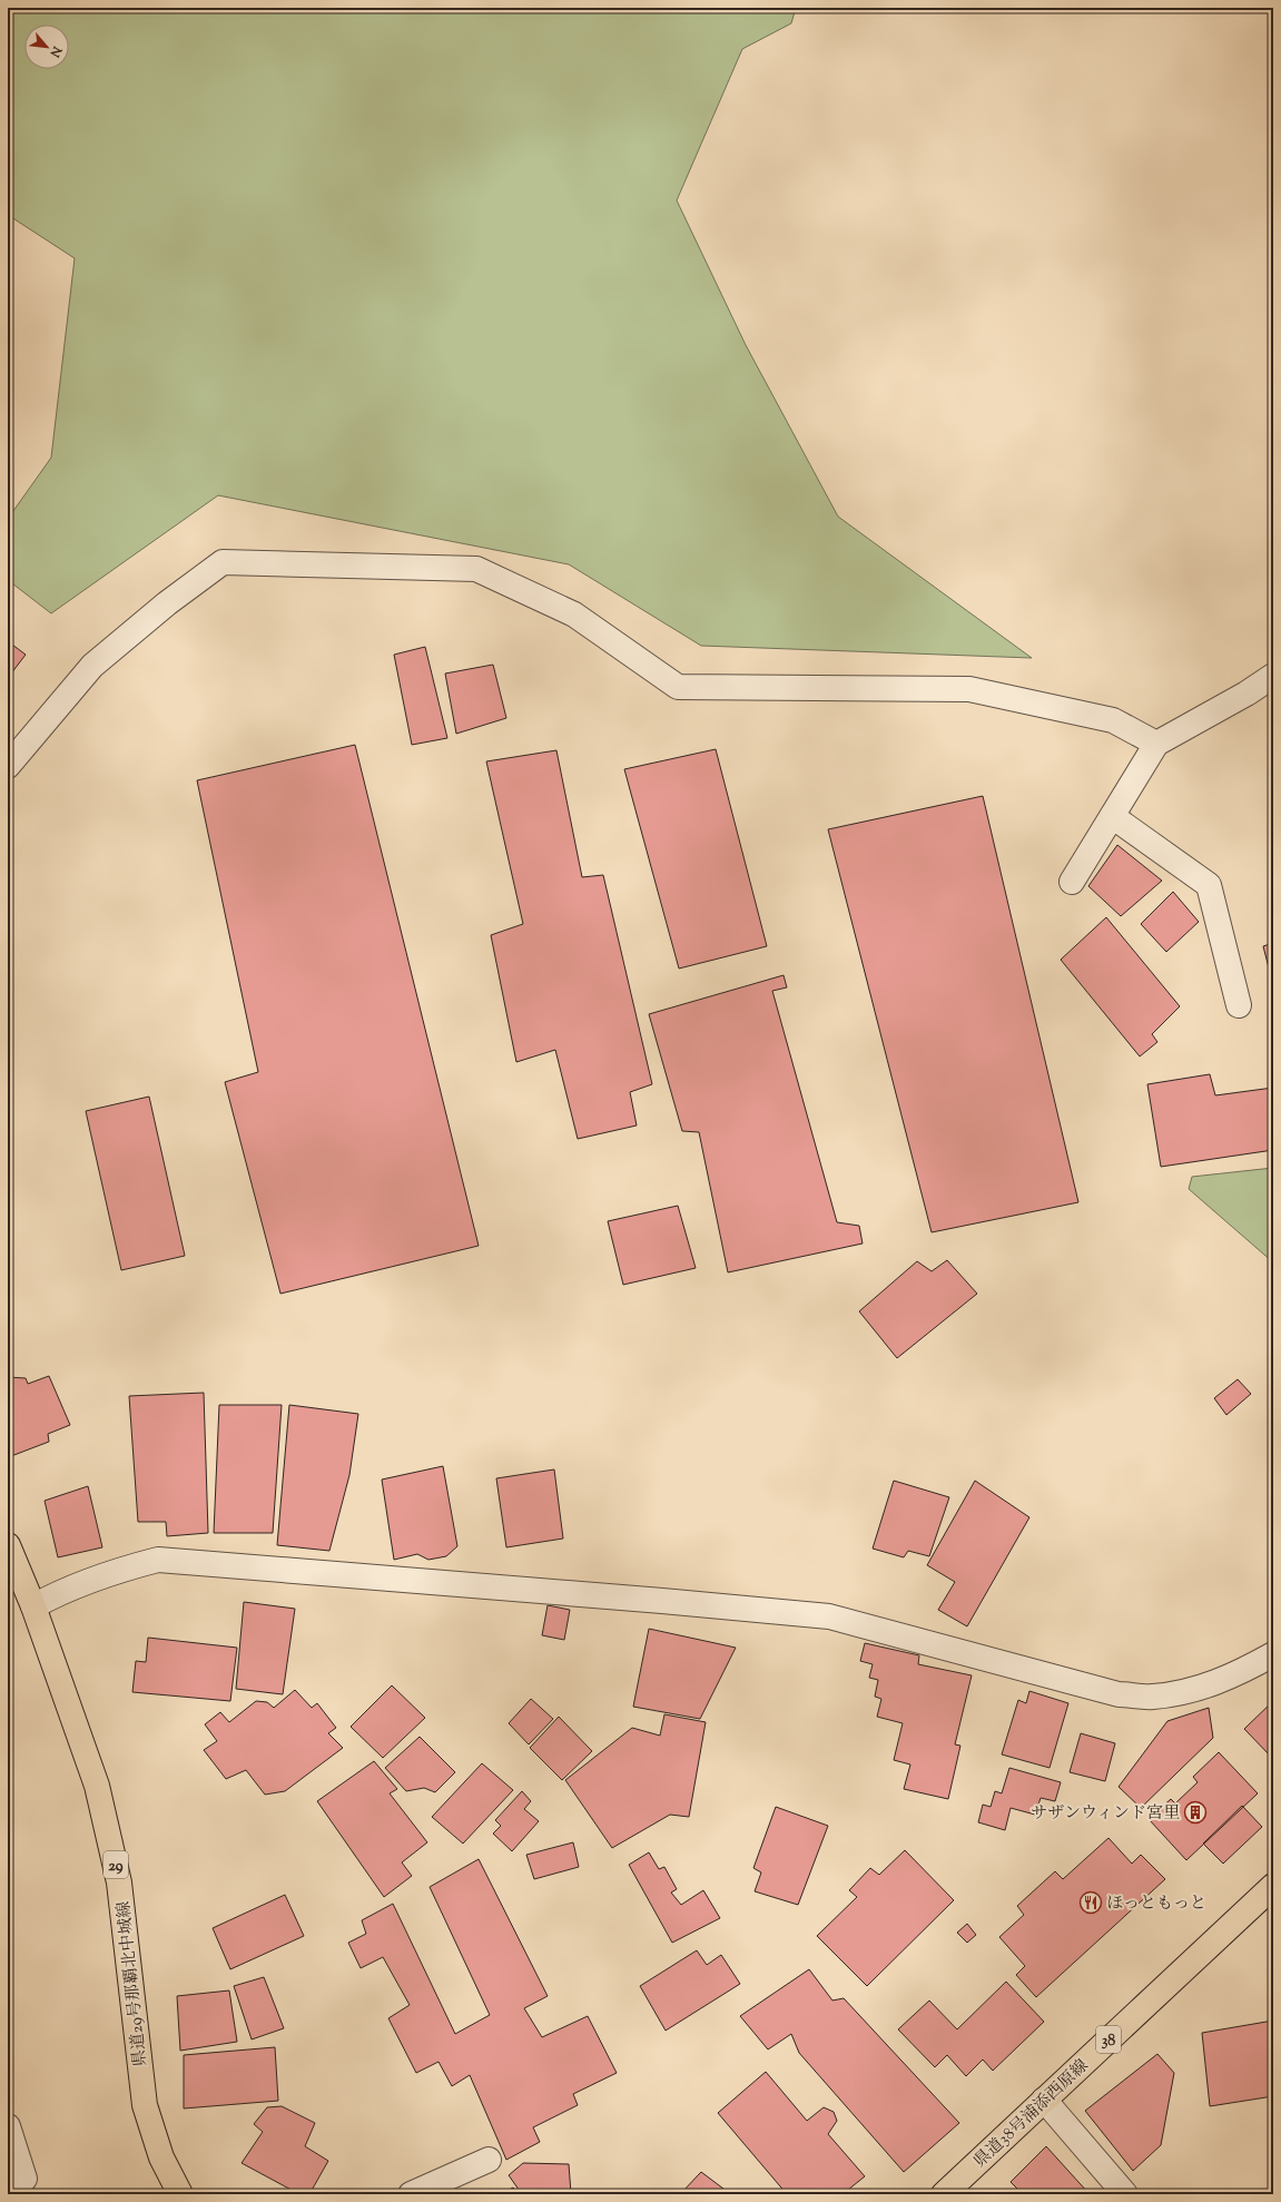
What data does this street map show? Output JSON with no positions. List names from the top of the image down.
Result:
{
  "streets": {
    "main road": [
      "29",
      "県道29号那覇北中城線",
      "38",
      "県道38号浦添西原線"
    ]
  },
  "places": {
    "building": ["サザンウィンド宮里"],
    "restaurant": ["ほっともっと"]
  },
  "north": "bottom right"
}
